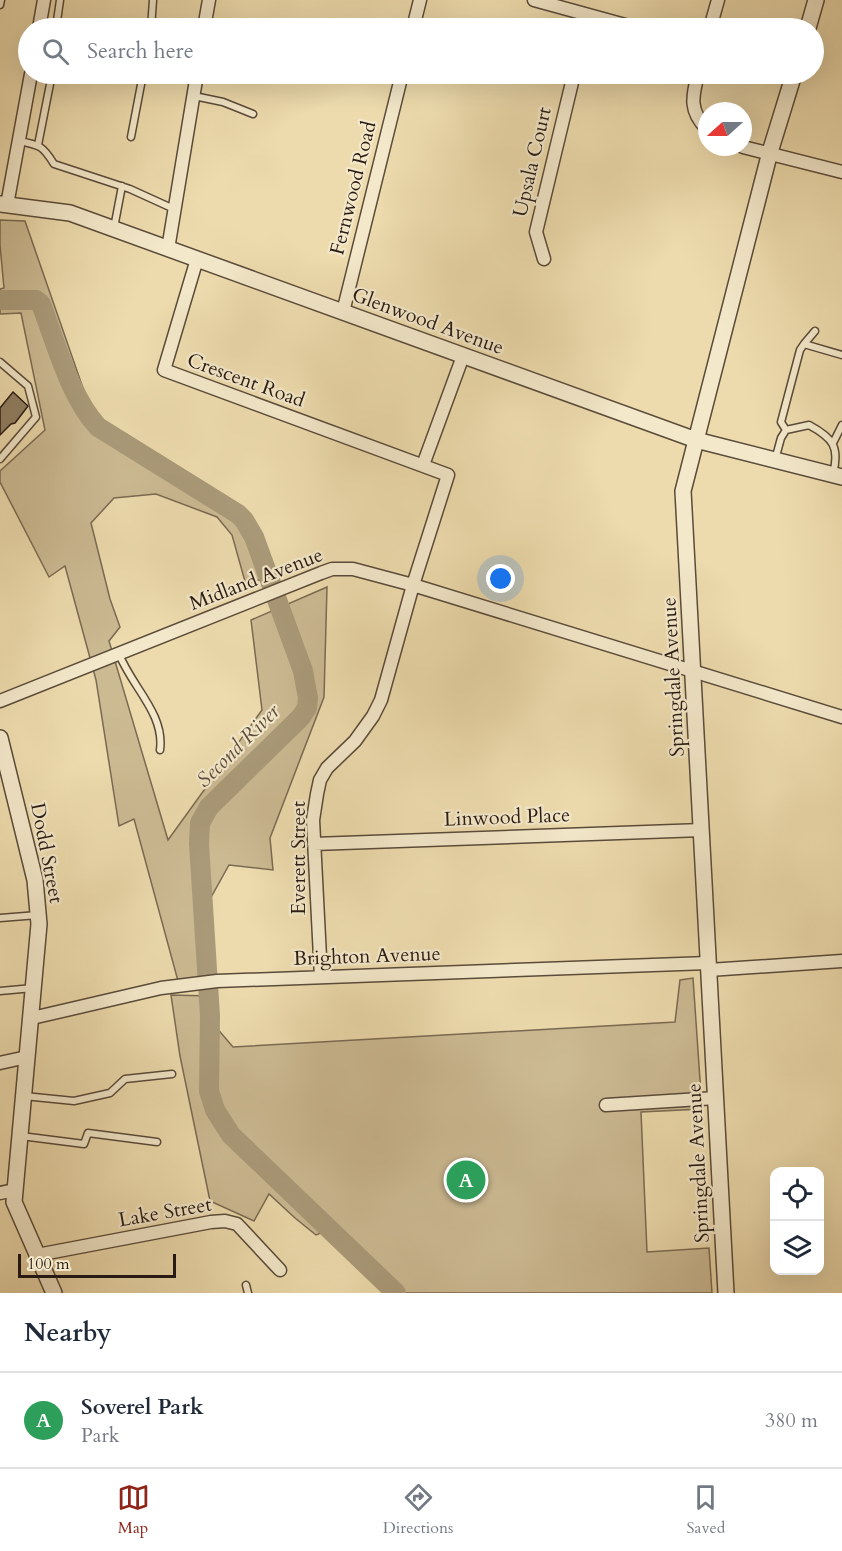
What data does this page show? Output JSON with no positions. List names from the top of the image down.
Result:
{
  "streets": {
    "street": [
      "Upsala Court",
      "Fernwood Road",
      "Glenwood Avenue",
      "Crescent Road",
      "Midland Avenue",
      "Springdale Avenue",
      "Linwood Place",
      "Dodd Street",
      "Everett Street",
      "Brighton Avenue",
      "Lake Street"
    ]
  },
  "crossings": [
    ["Fernwood Road", "Glenwood Avenue"],
    ["Glenwood Avenue", "Crescent Road"],
    ["Glenwood Avenue", "Springdale Avenue"],
    ["Crescent Road", "Everett Street"],
    ["Midland Avenue", "Springdale Avenue"],
    ["Midland Avenue", "Everett Street"],
    ["Springdale Avenue", "Linwood Place"],
    ["Springdale Avenue", "Brighton Avenue"],
    ["Linwood Place", "Everett Street"],
    ["Dodd Street", "Brighton Avenue"],
    ["Dodd Street", "Lake Street"],
    ["Everett Street", "Brighton Avenue"]
  ],
  "water": ["Second River"],
  "scale_bar": "100 m",
  "north": "left",
  "page": {
    "search": "Search here",
    "pins": "A",
    "scale": "100 m",
    "heading": "Nearby",
    "list": [
      {
        "mark": "A",
        "name": "Soverel Park",
        "note": "Park",
        "value": "380 m"
      }
    ],
    "nav": ["Map", "Directions", "Saved"]
  }
}
